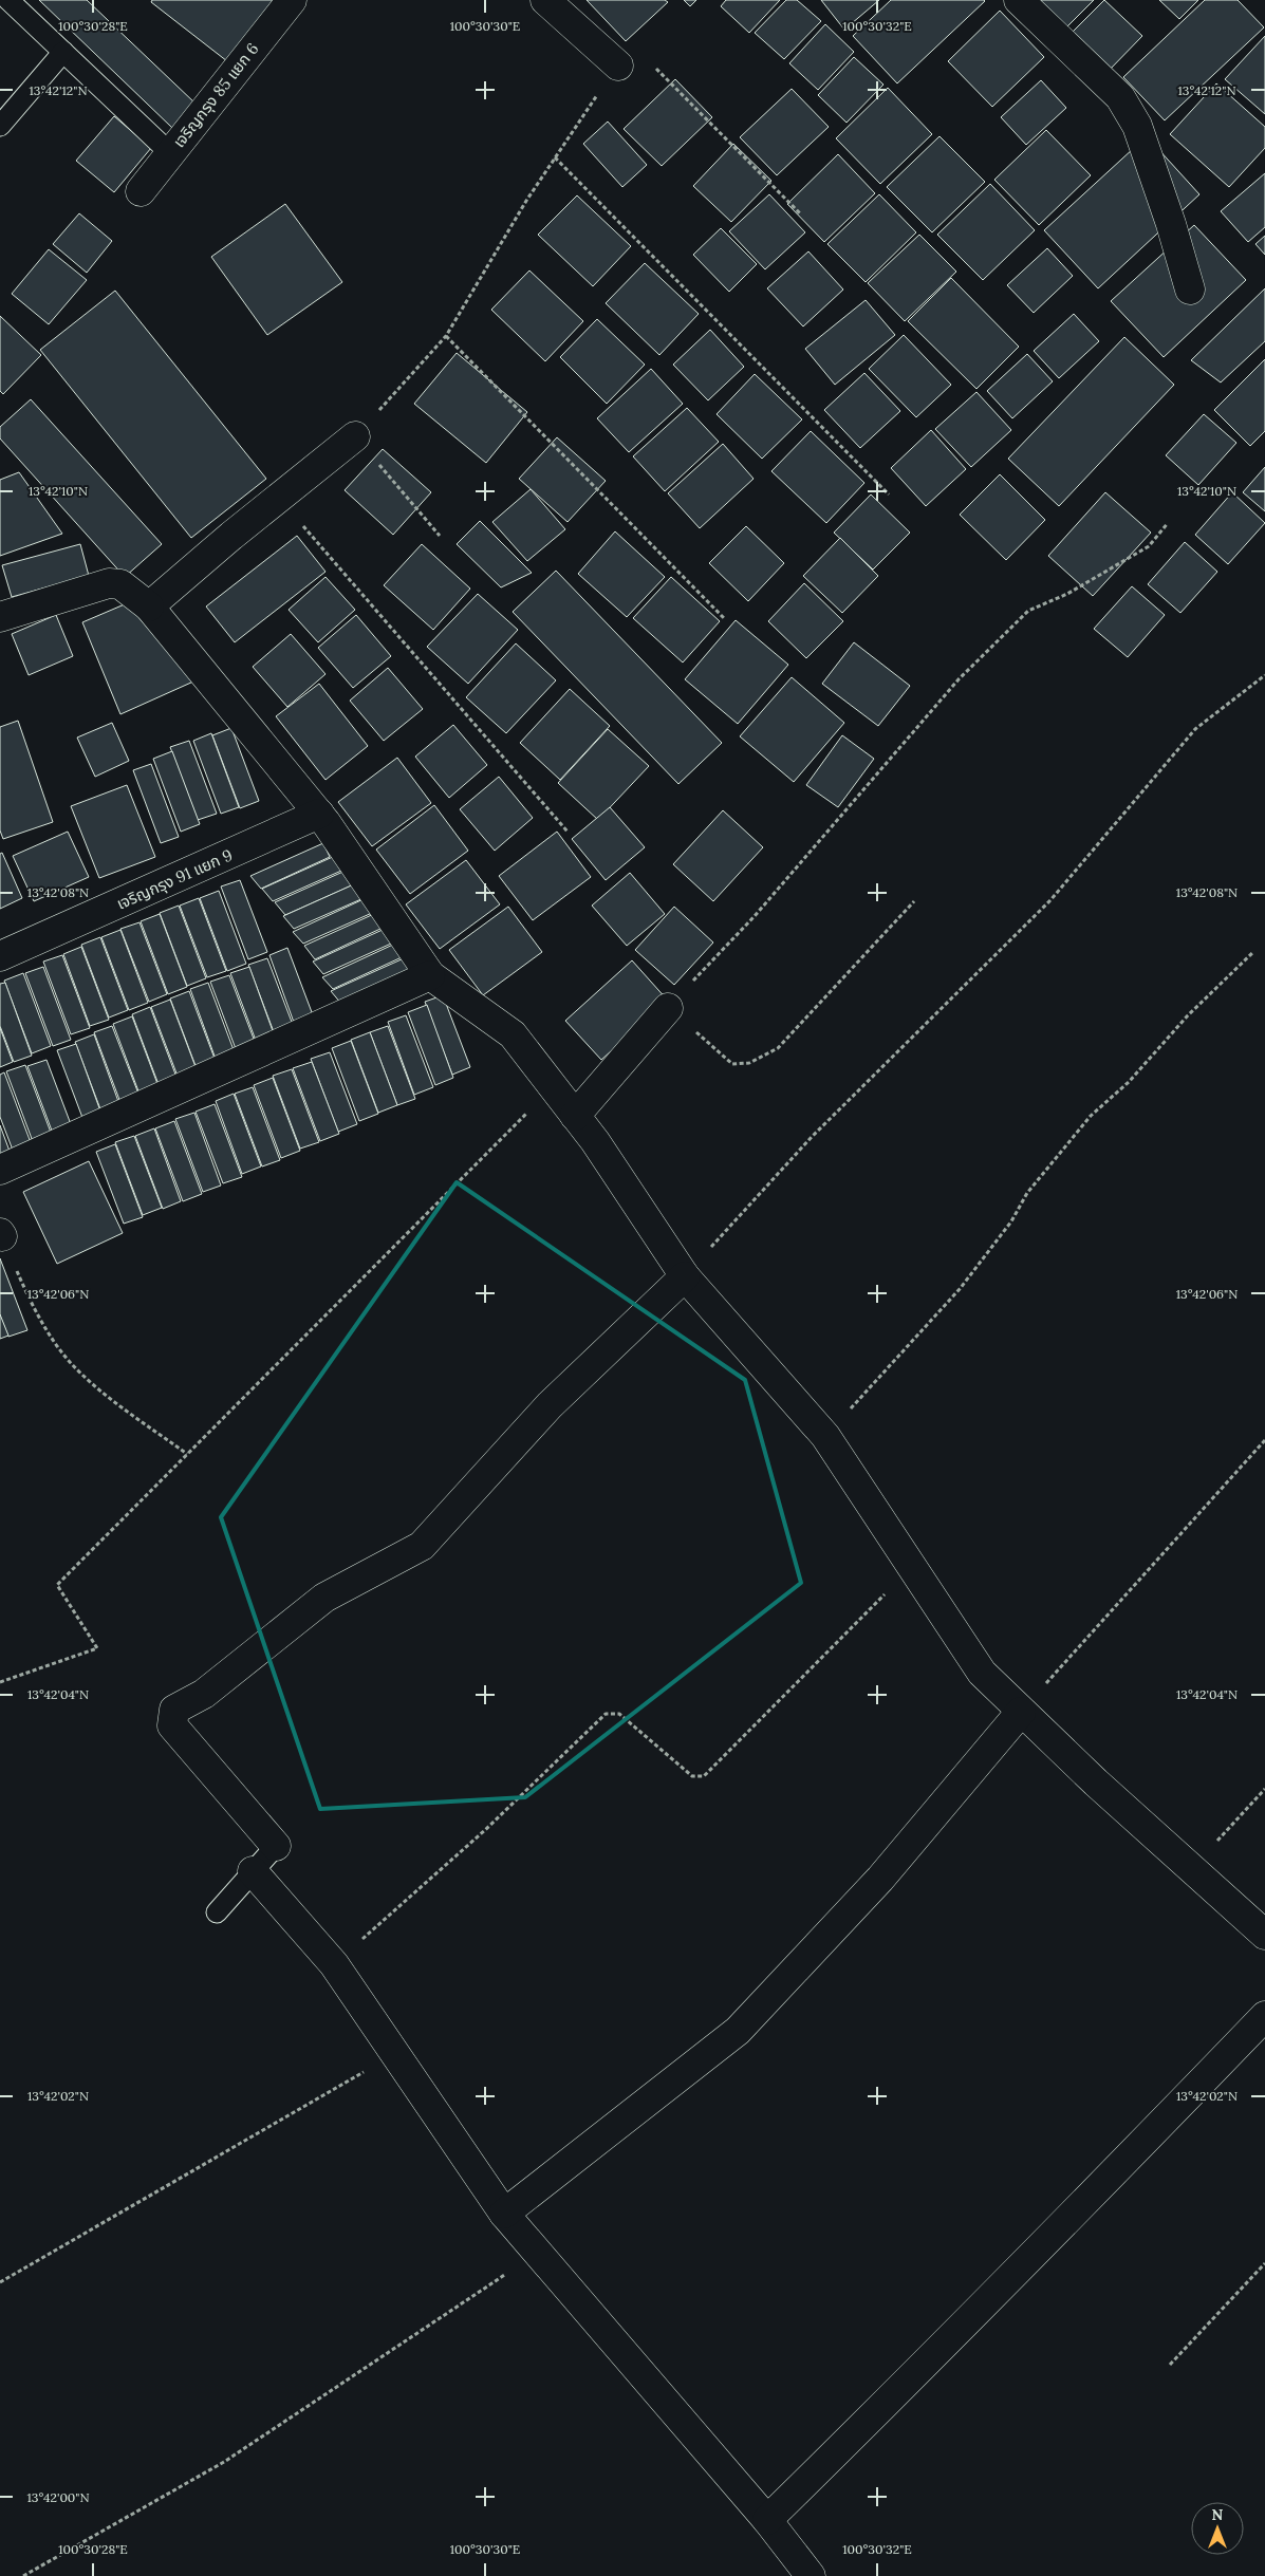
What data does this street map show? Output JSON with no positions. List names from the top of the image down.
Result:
{
  "streets": {
    "street": ["เจริญกรุง 85 แยก 6", "เจริญกรุง 91 แยก 9"]
  },
  "north": "top",
  "coordinates": [
    "100°30'28\"E",
    "100°30'30\"E",
    "100°30'32\"E",
    "13°42'12\"N",
    "13°42'10\"N",
    "13°42'08\"N",
    "13°42'06\"N",
    "13°42'04\"N",
    "13°42'02\"N",
    "13°42'00\"N"
  ]
}
